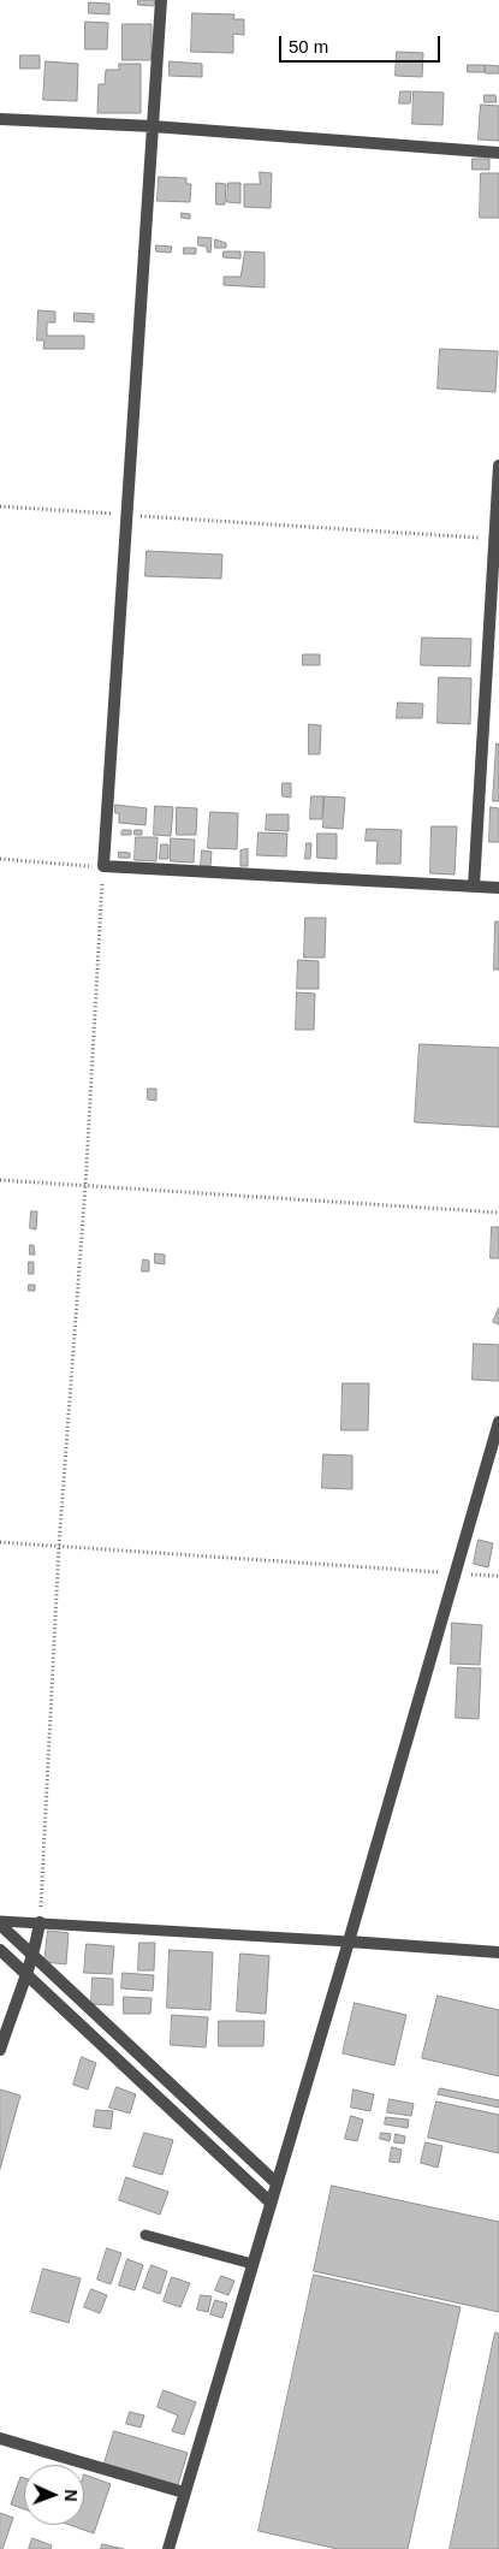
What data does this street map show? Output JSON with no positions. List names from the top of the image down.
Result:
{
  "scale_bar": "50 m",
  "north": "right"
}
